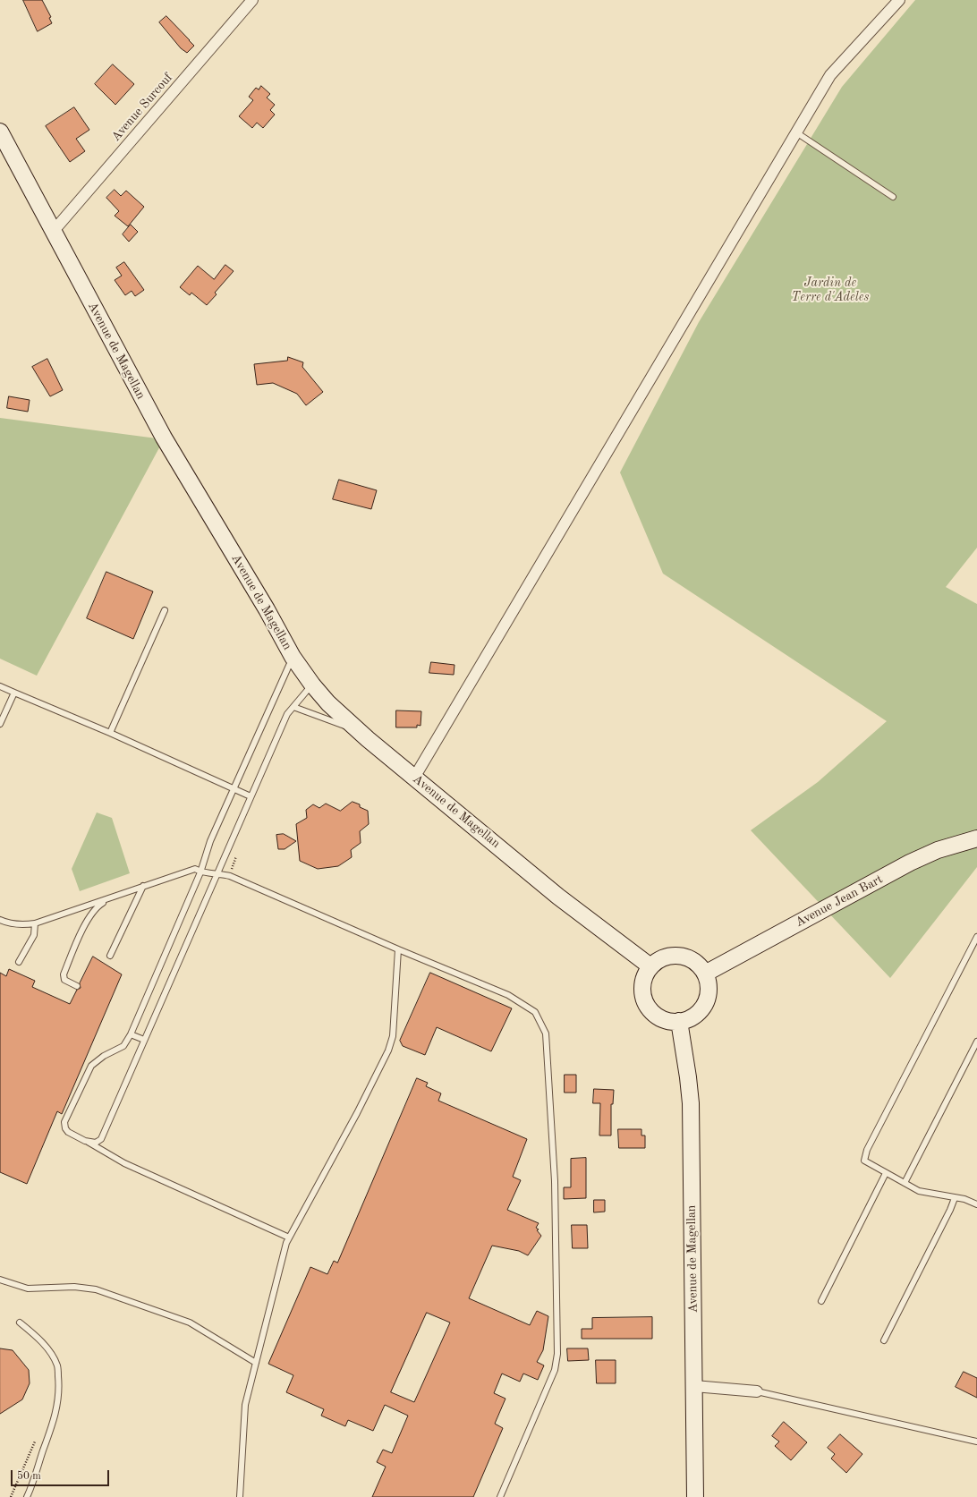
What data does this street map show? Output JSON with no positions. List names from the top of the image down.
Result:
{
  "streets": {
    "street": ["Avenue Surcouf", "Avenue de Magellan", "Avenue Jean Bart"]
  },
  "crossings": [
    ["Avenue Surcouf", "Avenue de Magellan"],
    ["Avenue de Magellan", "Avenue Jean Bart"]
  ],
  "parks": ["Jardin de Terre d'Adeles"],
  "scale_bar": "50 m"
}
